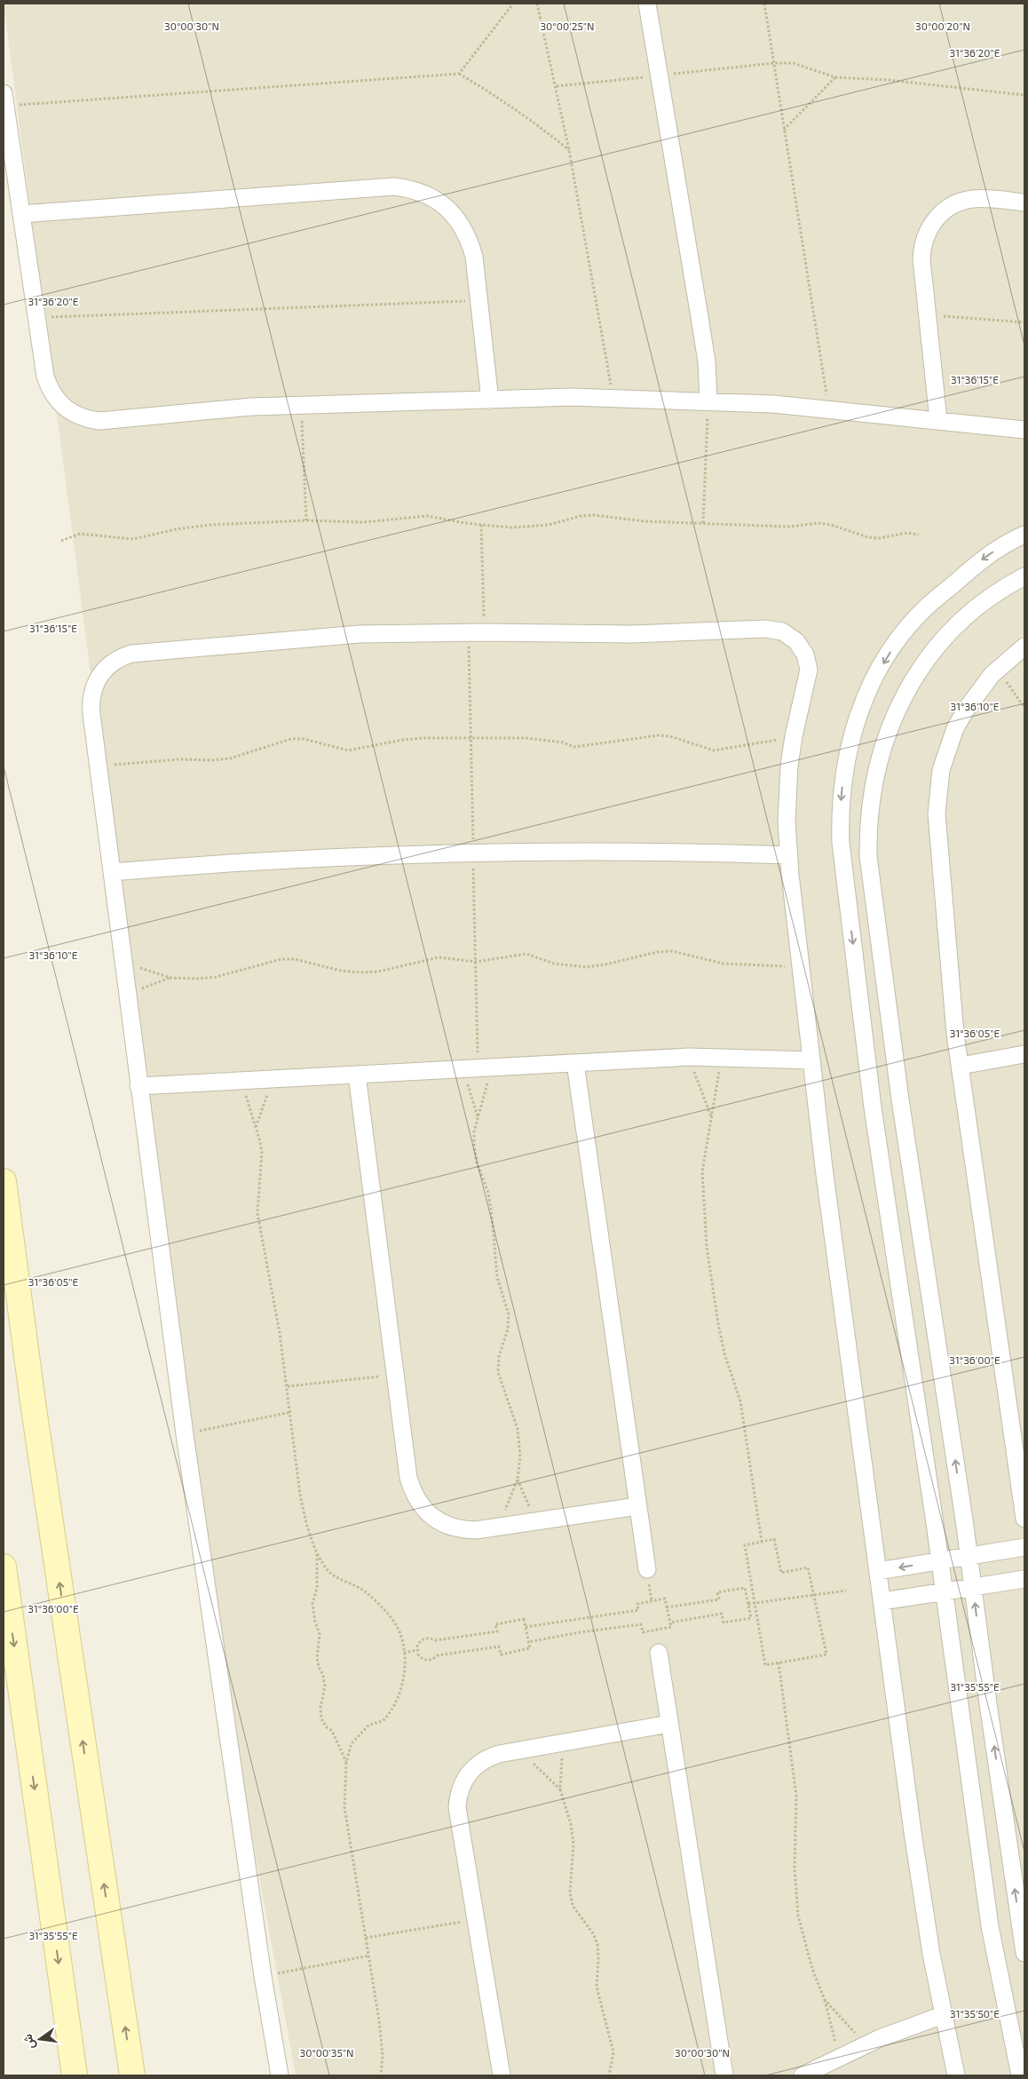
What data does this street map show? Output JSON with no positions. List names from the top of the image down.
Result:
{
  "north": "left",
  "coordinates": [
    "30°00'30\"N",
    "30°00'25\"N",
    "30°00'20\"N",
    "31°36'20\"E",
    "31°36'15\"E",
    "31°36'10\"E",
    "31°36'05\"E",
    "31°36'00\"E",
    "31°35'55\"E",
    "31°35'50\"E",
    "30°00'35\"N"
  ]
}
